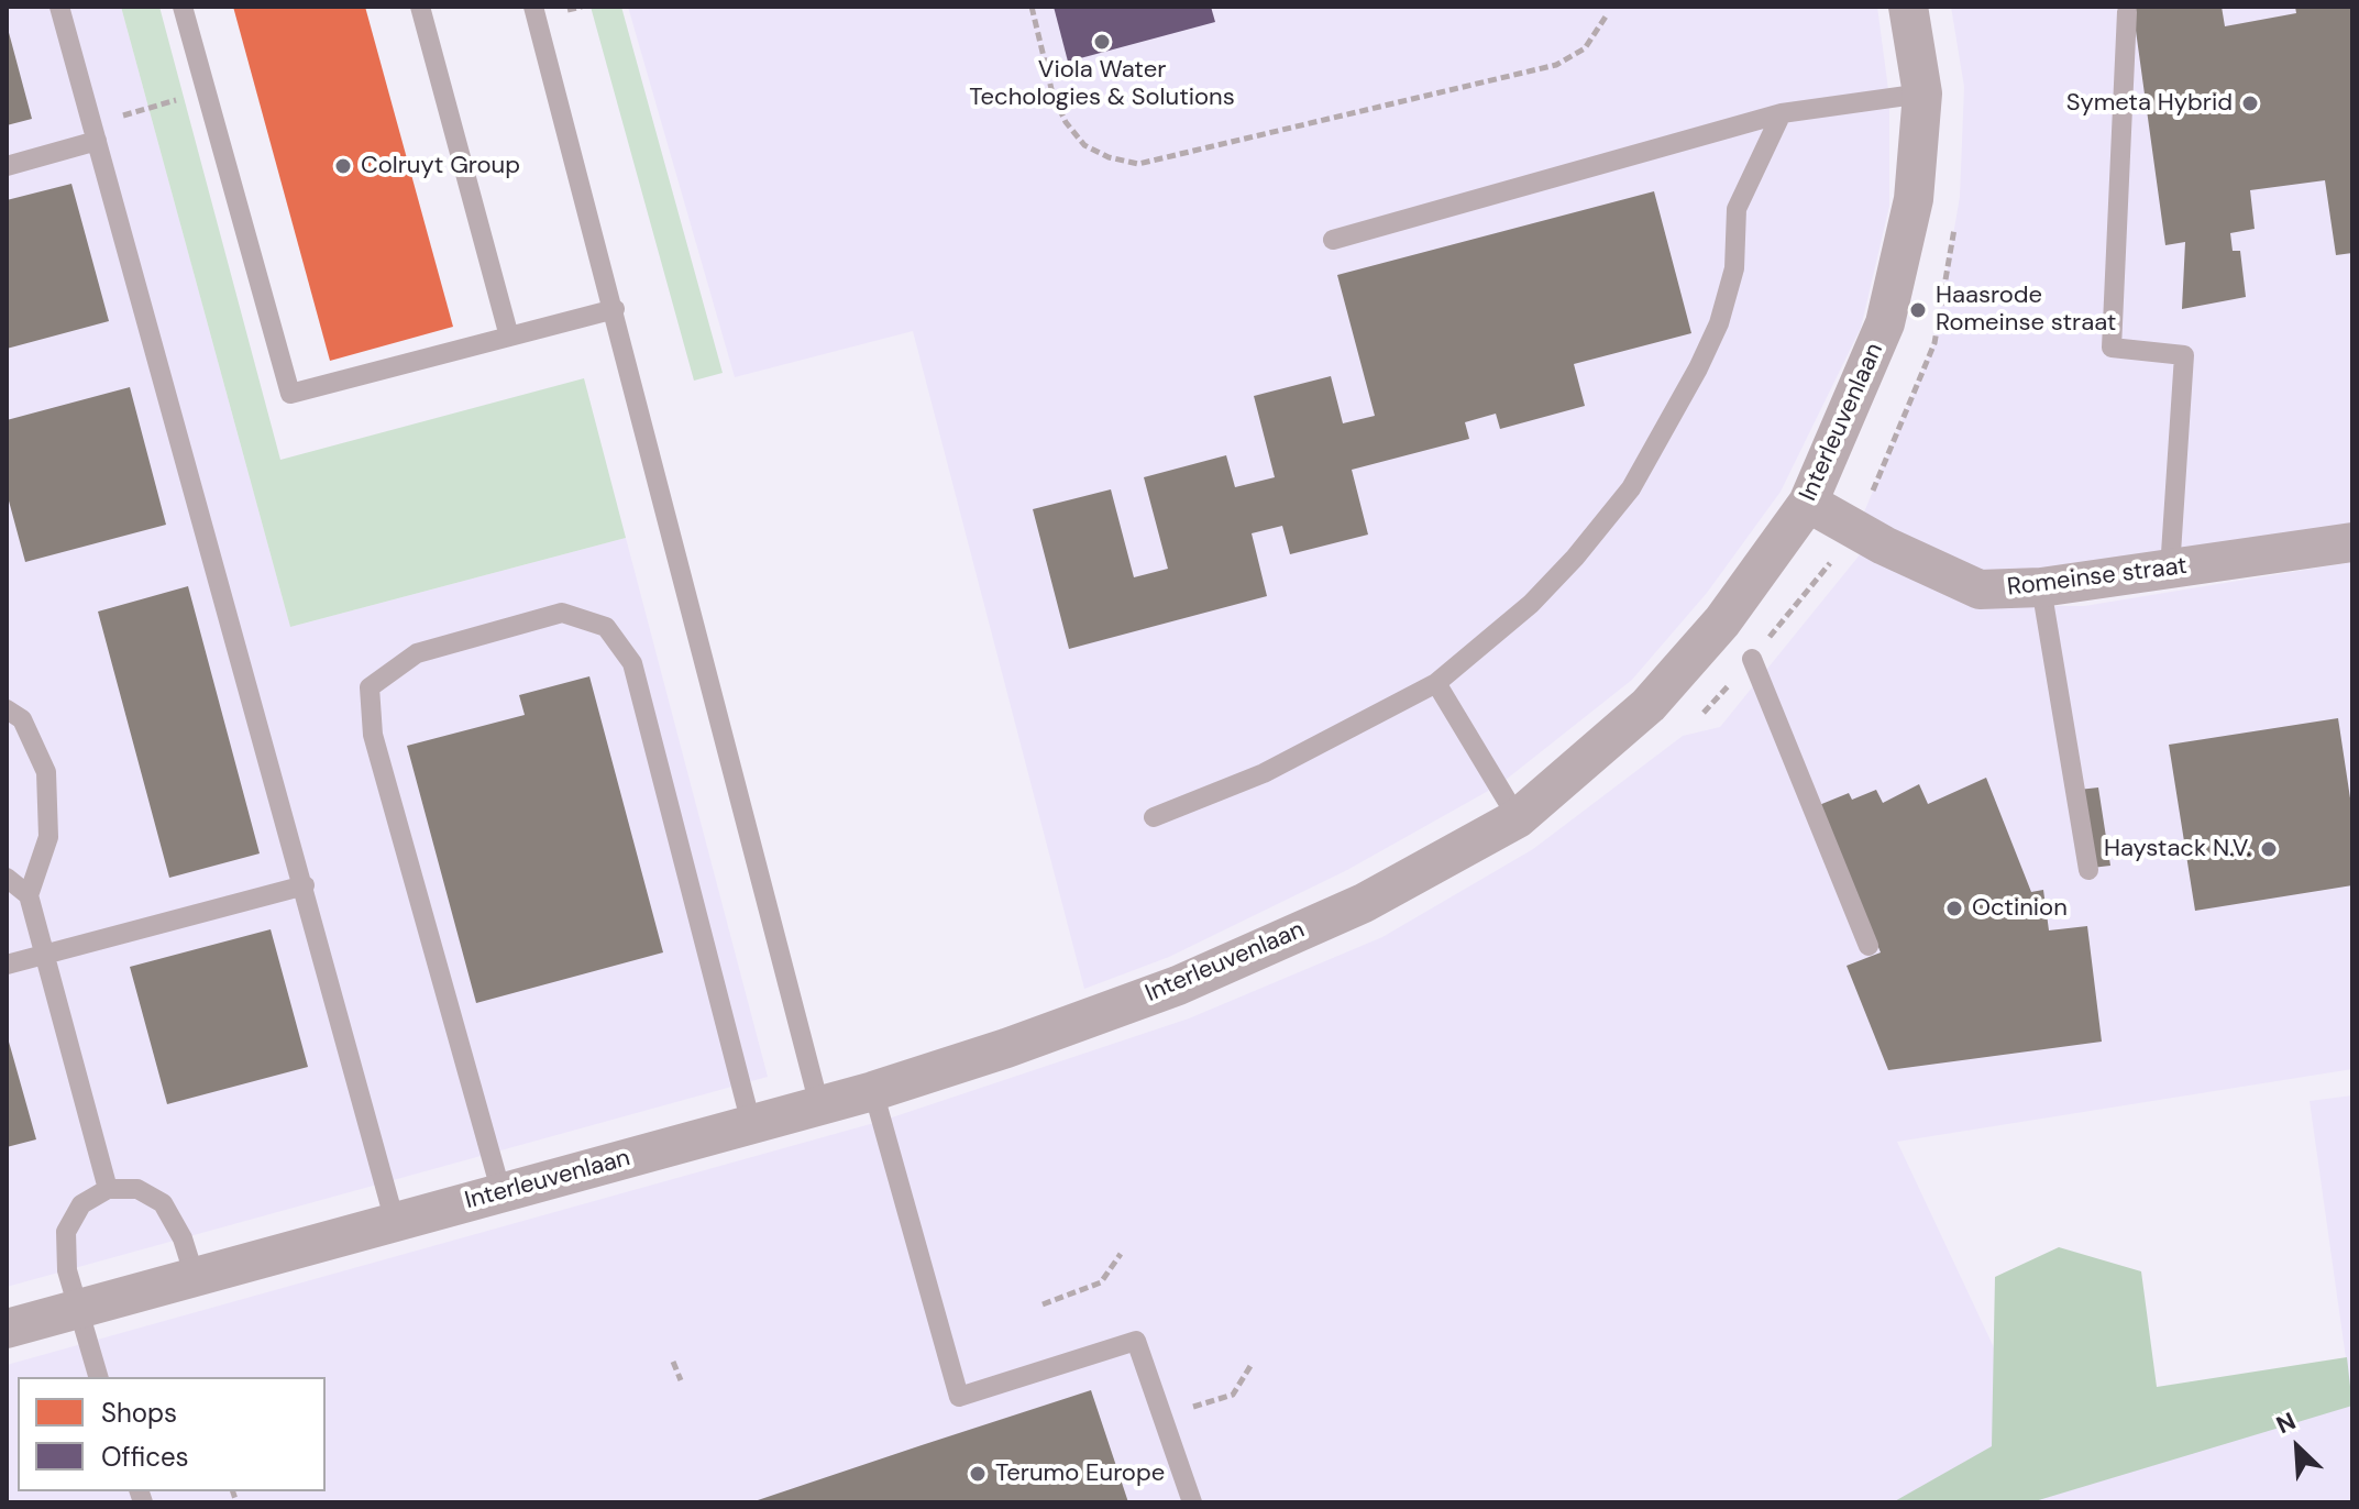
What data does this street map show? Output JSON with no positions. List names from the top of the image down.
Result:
{
  "streets": {
    "street": ["Interleuvenlaan", "Romeinse straat"]
  },
  "crossings": [
    ["Interleuvenlaan", "Romeinse straat"]
  ],
  "places": [
    "Viola Water Techologies & Solutions",
    "Symeta Hybrid",
    "Colruyt Group",
    "Haasrode Romeinse straat",
    "Haystack N.V.",
    "Octinion",
    "Terumo Europe"
  ],
  "legend": ["Shops", "Offices"],
  "north": "top left"
}
